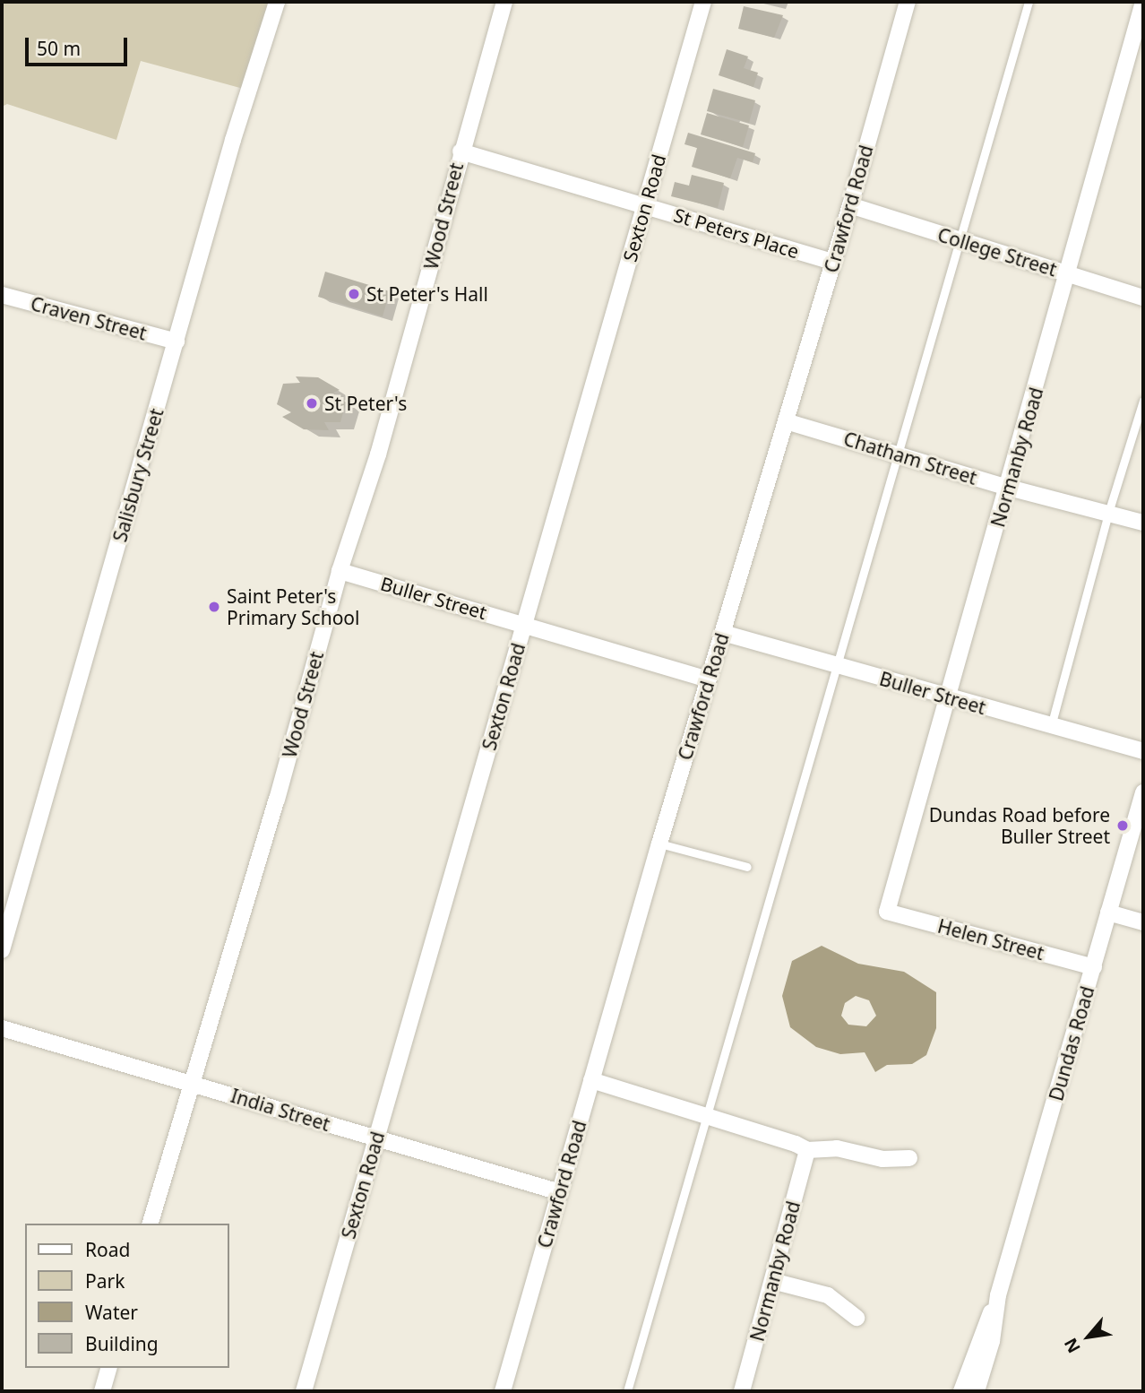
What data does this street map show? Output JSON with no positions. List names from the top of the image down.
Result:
{
  "streets": {
    "street": [
      "Sexton Road",
      "Crawford Road",
      "Wood Street",
      "St Peters Place",
      "College Street",
      "Craven Street",
      "Normanby Road",
      "Chatham Street",
      "Salisbury Street",
      "Buller Street",
      "Helen Street",
      "Dundas Road",
      "India Street"
    ]
  },
  "crossings": [
    ["Sexton Road", "St Peters Place"],
    ["Sexton Road", "Buller Street"],
    ["Sexton Road", "India Street"],
    ["Crawford Road", "St Peters Place"],
    ["Crawford Road", "College Street"],
    ["Crawford Road", "Chatham Street"],
    ["Crawford Road", "Buller Street"],
    ["Crawford Road", "India Street"],
    ["Wood Street", "St Peters Place"],
    ["Wood Street", "Buller Street"],
    ["Wood Street", "India Street"],
    ["College Street", "Normanby Road"],
    ["Craven Street", "Salisbury Street"],
    ["Normanby Road", "Chatham Street"],
    ["Normanby Road", "Buller Street"],
    ["Normanby Road", "Helen Street"],
    ["Helen Street", "Dundas Road"]
  ],
  "places": [
    "St Peter's Hall",
    "St Peter's",
    "Saint Peter's Primary School",
    "Dundas Road before Buller Street"
  ],
  "legend": [
    "Road",
    "Park",
    "Water",
    "Building"
  ],
  "scale_bar": "50 m",
  "north": "bottom left"
}
